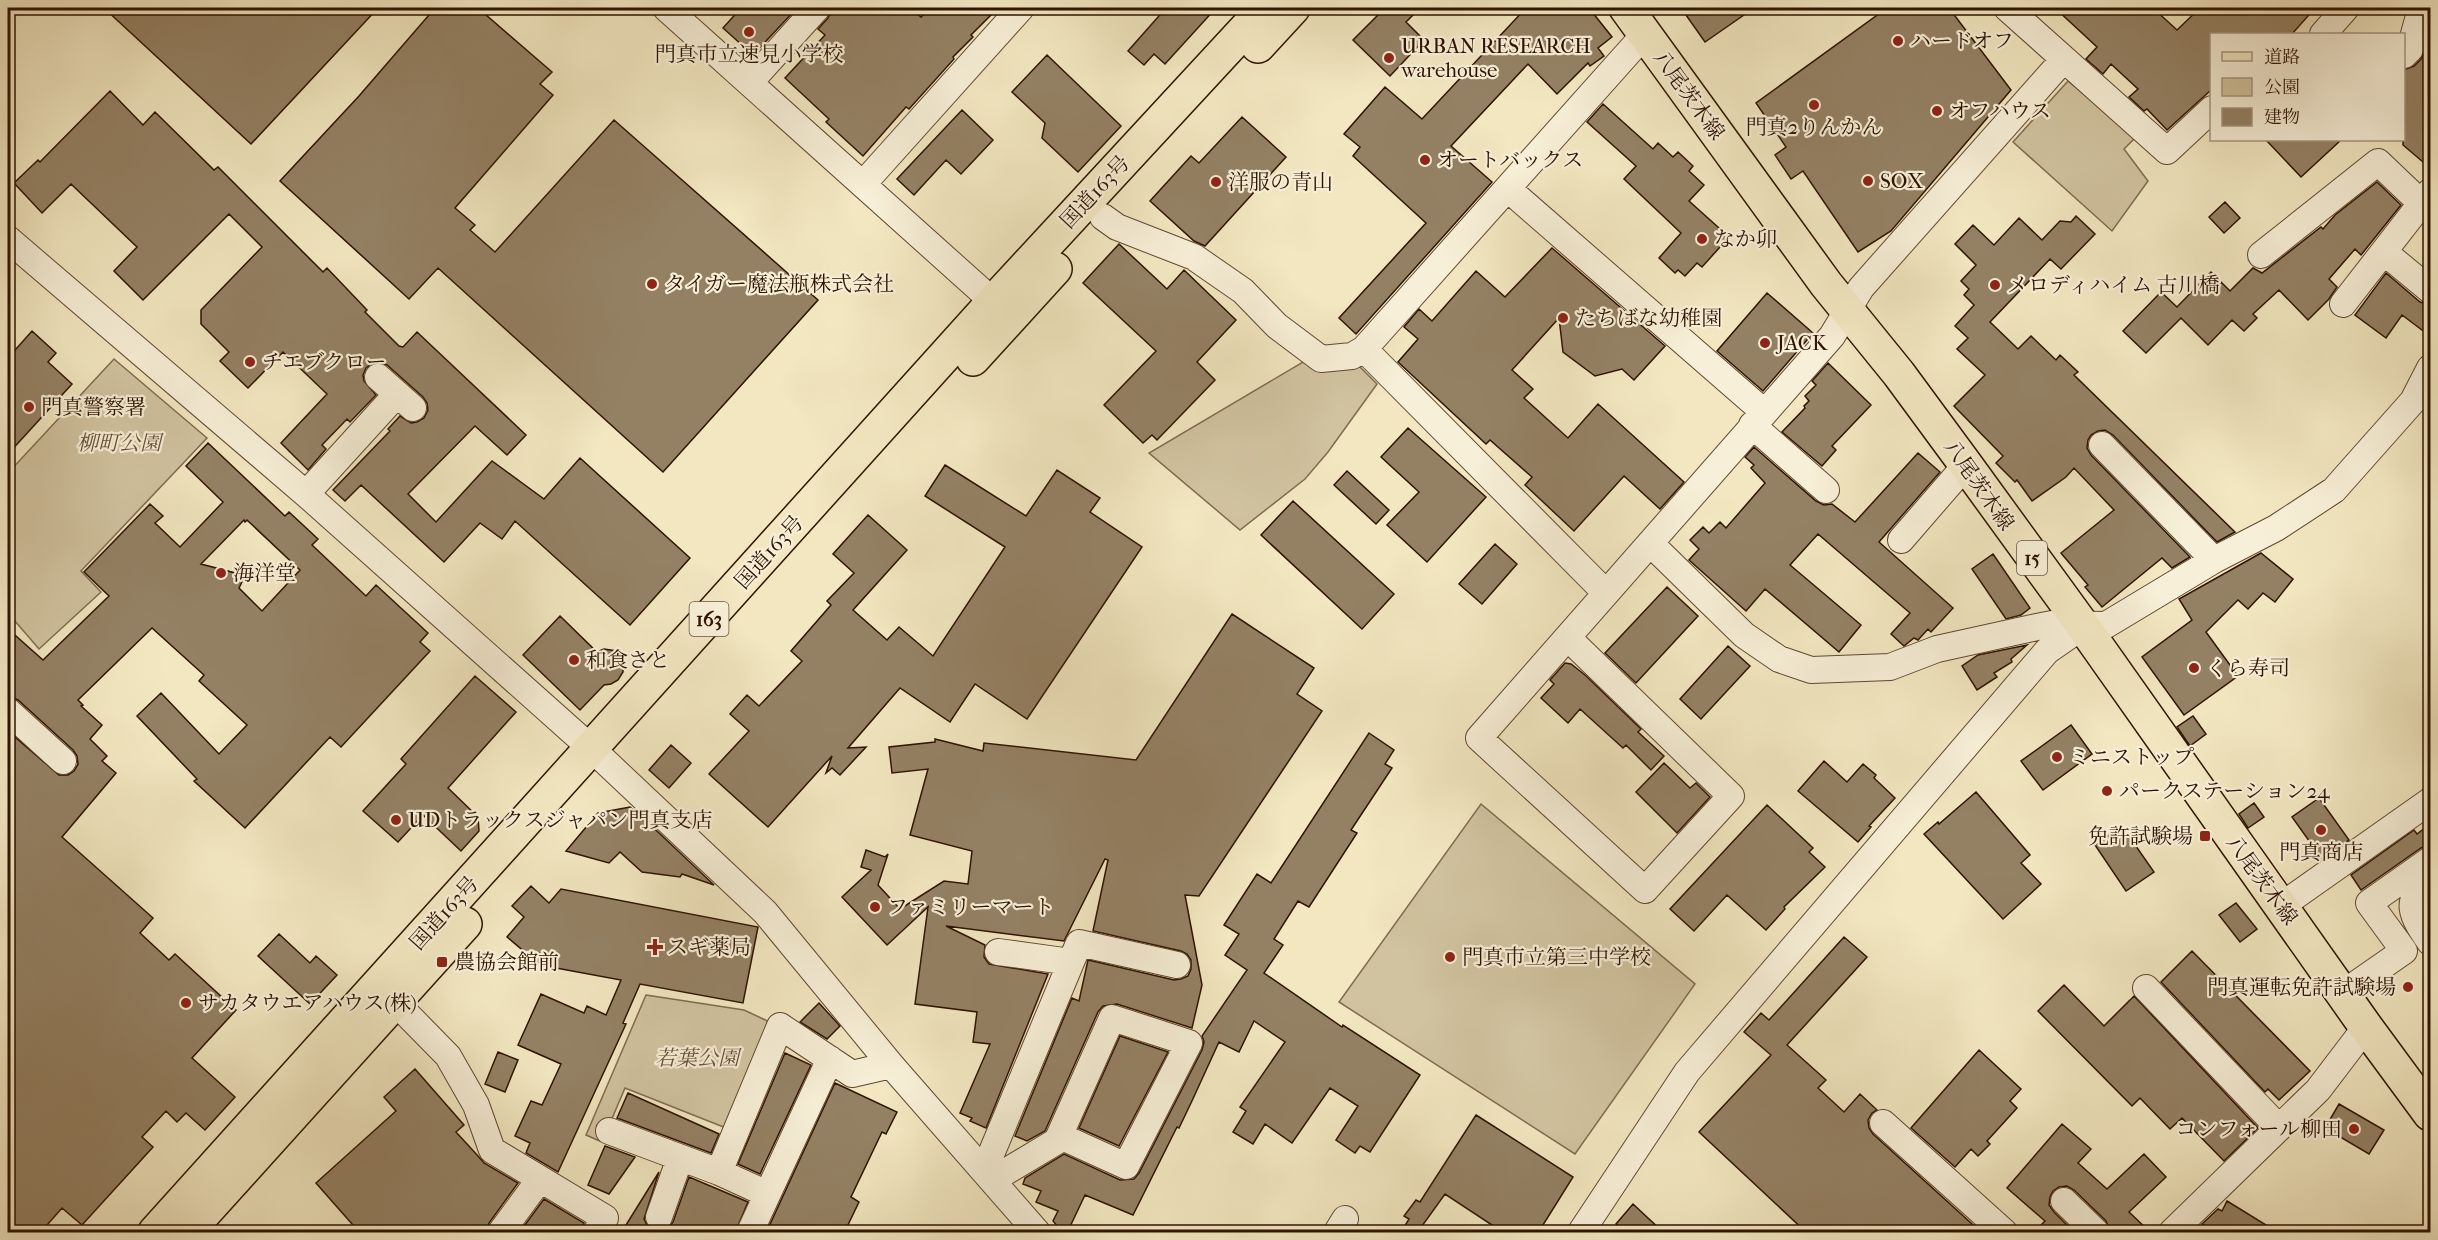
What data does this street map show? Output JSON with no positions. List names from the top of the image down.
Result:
{
  "streets": {
    "main road": [
      "八尾茨木線",
      "国道163号",
      "15",
      "163"
    ]
  },
  "parks": ["柳町公園", "若葉公園"],
  "places": {
    "other": [
      "門真市立速見小学校",
      "ハードオフ",
      "URBAN RESEARCH warehouse",
      "門真2りんかん",
      "オフハウス",
      "オートバックス",
      "SOX",
      "洋服の青山",
      "なか卯",
      "タイガー魔法瓶株式会社",
      "メロディハイム 古川橋",
      "たちばな幼稚園",
      "JACK",
      "チエブクロー",
      "門真警察署",
      "海洋堂",
      "和食さと",
      "くら寿司",
      "ミニストップ",
      "パークステーション24",
      "UDトラックスジャパン門真支店",
      "門真商店",
      "ファミリーマート",
      "門真市立第三中学校",
      "門真運転免許試験場",
      "サカタウエアハウス(株)",
      "コンフォール柳田"
    ],
    "transit": ["免許試験場", "農協会館前"],
    "health": ["スギ薬局"]
  },
  "legend": ["道路", "公園", "建物"]
}
